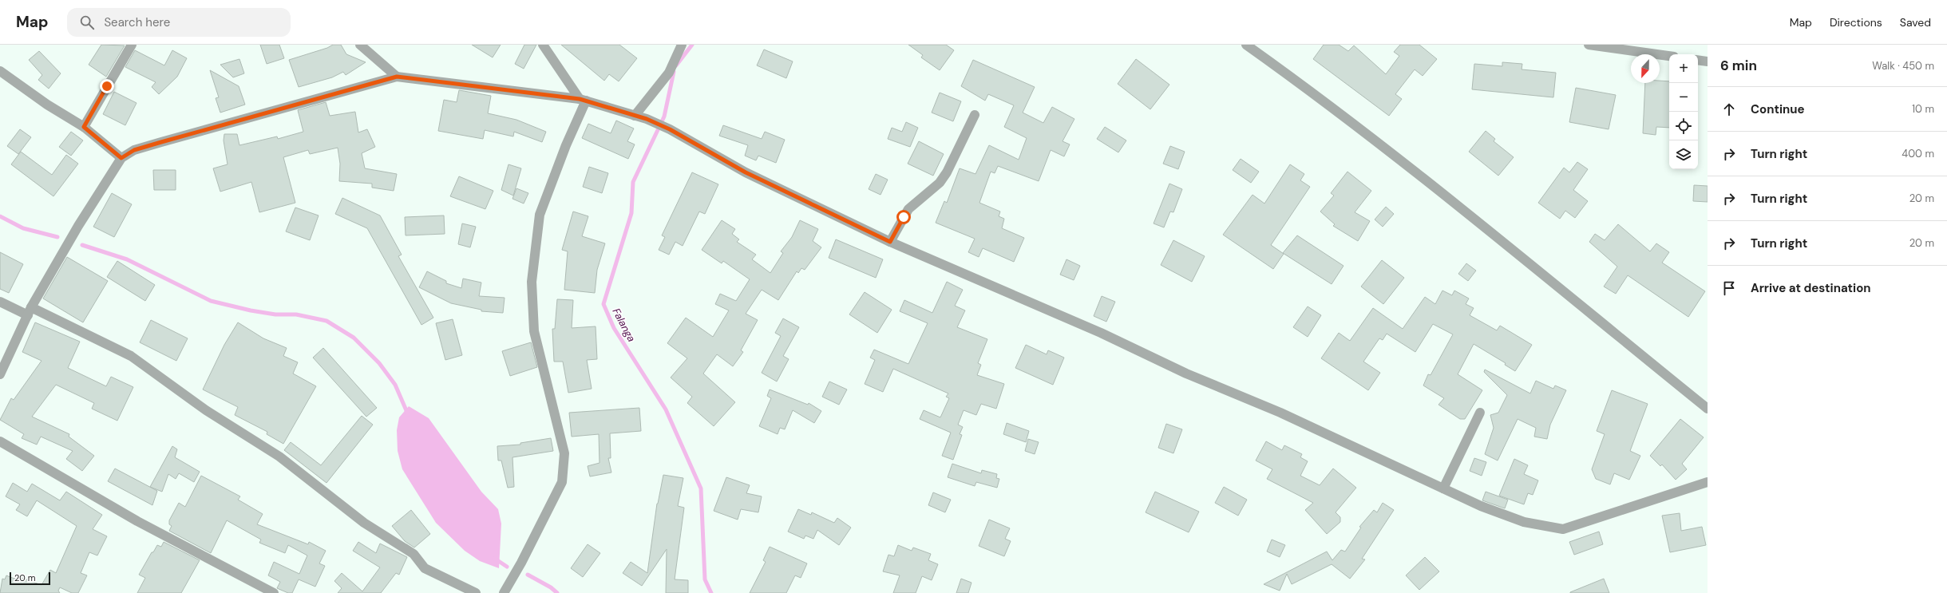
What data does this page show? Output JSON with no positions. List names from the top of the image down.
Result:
{
  "water": ["Falanga"],
  "scale_bar": "20 m",
  "north": "bottom",
  "page": {
    "header": "Map",
    "search": "Search here",
    "nav": ["Map", "Directions", "Saved"],
    "heading": ["6 min", "Walk · 450 m"],
    "map_buttons": ["+", "−"],
    "list": [
      ["Continue", "10 m"],
      ["Turn right", "400 m"],
      ["Turn right", "20 m"],
      ["Turn right", "20 m"],
      "Arrive at destination"
    ],
    "scale": "20 m"
  }
}
